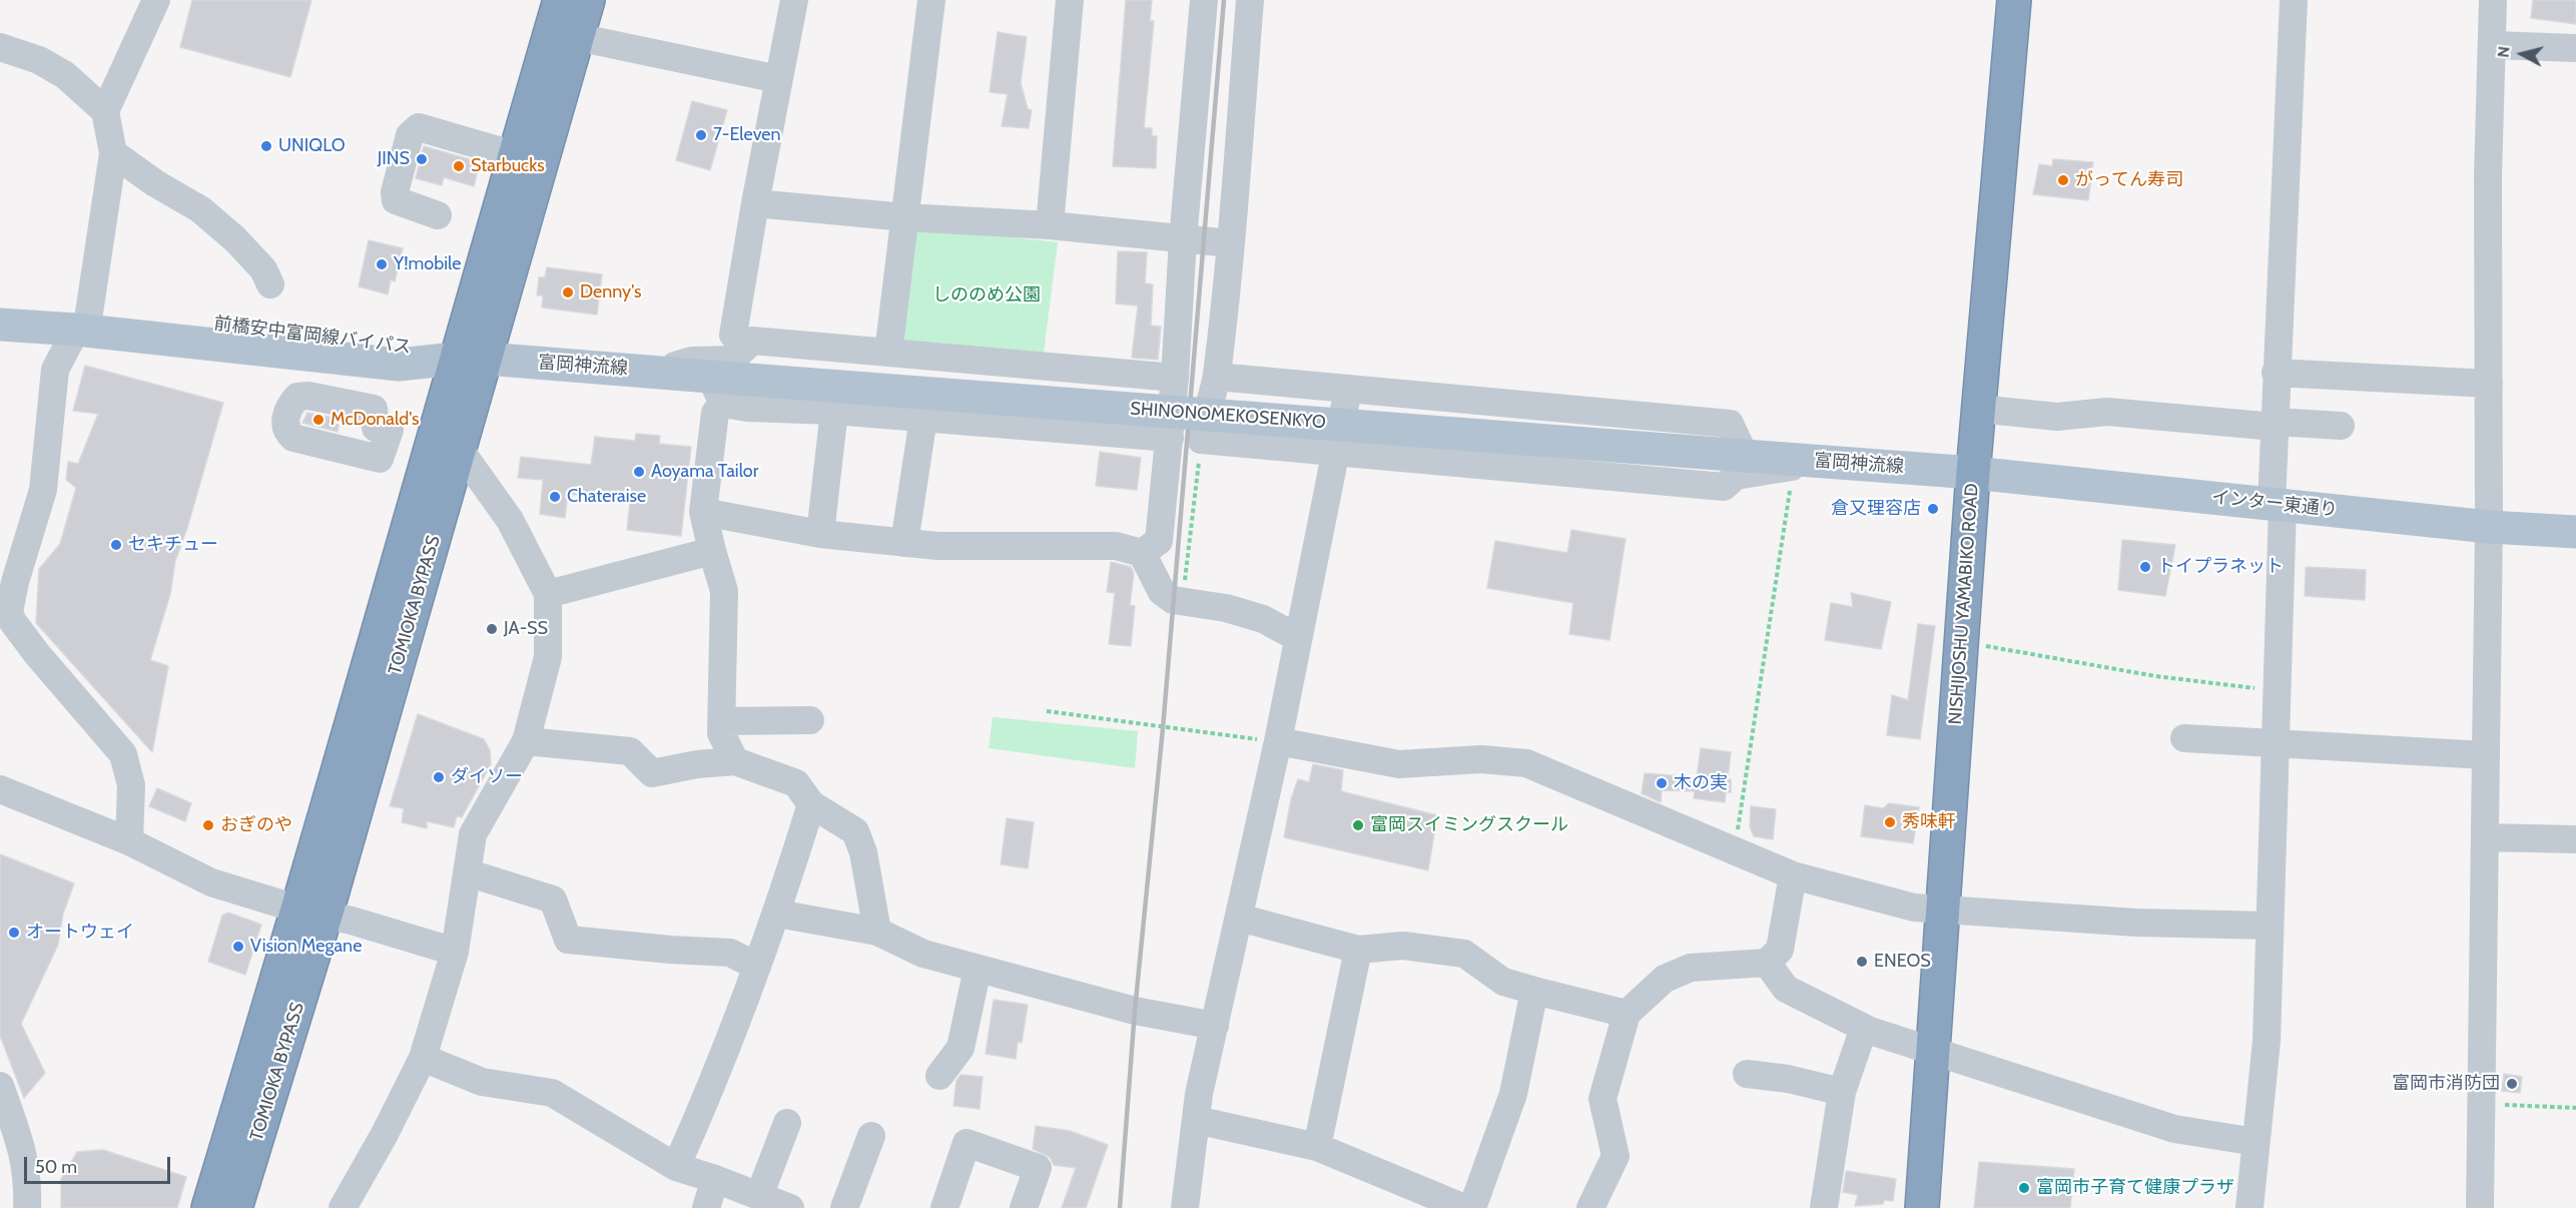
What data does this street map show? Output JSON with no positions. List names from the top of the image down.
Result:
{
  "streets": {
    "highway": ["NISHIJOSHU YAMABIKO ROAD", "TOMIOKA BYPASS"],
    "main road": [
      "前橋安中富岡線バイパス",
      "富岡神流線",
      "SHINONOMEKOSENKYO",
      "インター東通り"
    ]
  },
  "crossings": [
    ["前橋安中富岡線バイパス", "富岡神流線"],
    ["前橋安中富岡線バイパス", "TOMIOKA BYPASS"],
    ["富岡神流線", "SHINONOMEKOSENKYO"],
    ["富岡神流線", "インター東通り"],
    ["富岡神流線", "NISHIJOSHU YAMABIKO ROAD"],
    ["富岡神流線", "TOMIOKA BYPASS"],
    ["インター東通り", "NISHIJOSHU YAMABIKO ROAD"]
  ],
  "parks": ["しののめ公園"],
  "places": [
    "7-Eleven",
    "UNIQLO",
    "JINS",
    "Starbucks",
    "がってん寿司",
    "Y!mobile",
    "Denny's",
    "McDonald's",
    "Aoyama Tailor",
    "Chateraise",
    "倉又理容店",
    "セキチュー",
    "トイプラネット",
    "JA-SS",
    "ダイソー",
    "木の実",
    "秀味軒",
    "おぎのや",
    "富岡スイミングスクール",
    "オートウェイ",
    "Vision Megane",
    "ENEOS",
    "富岡市消防団",
    "富岡市子育て健康プラザ"
  ],
  "scale_bar": "50 m",
  "north": "left"
}
